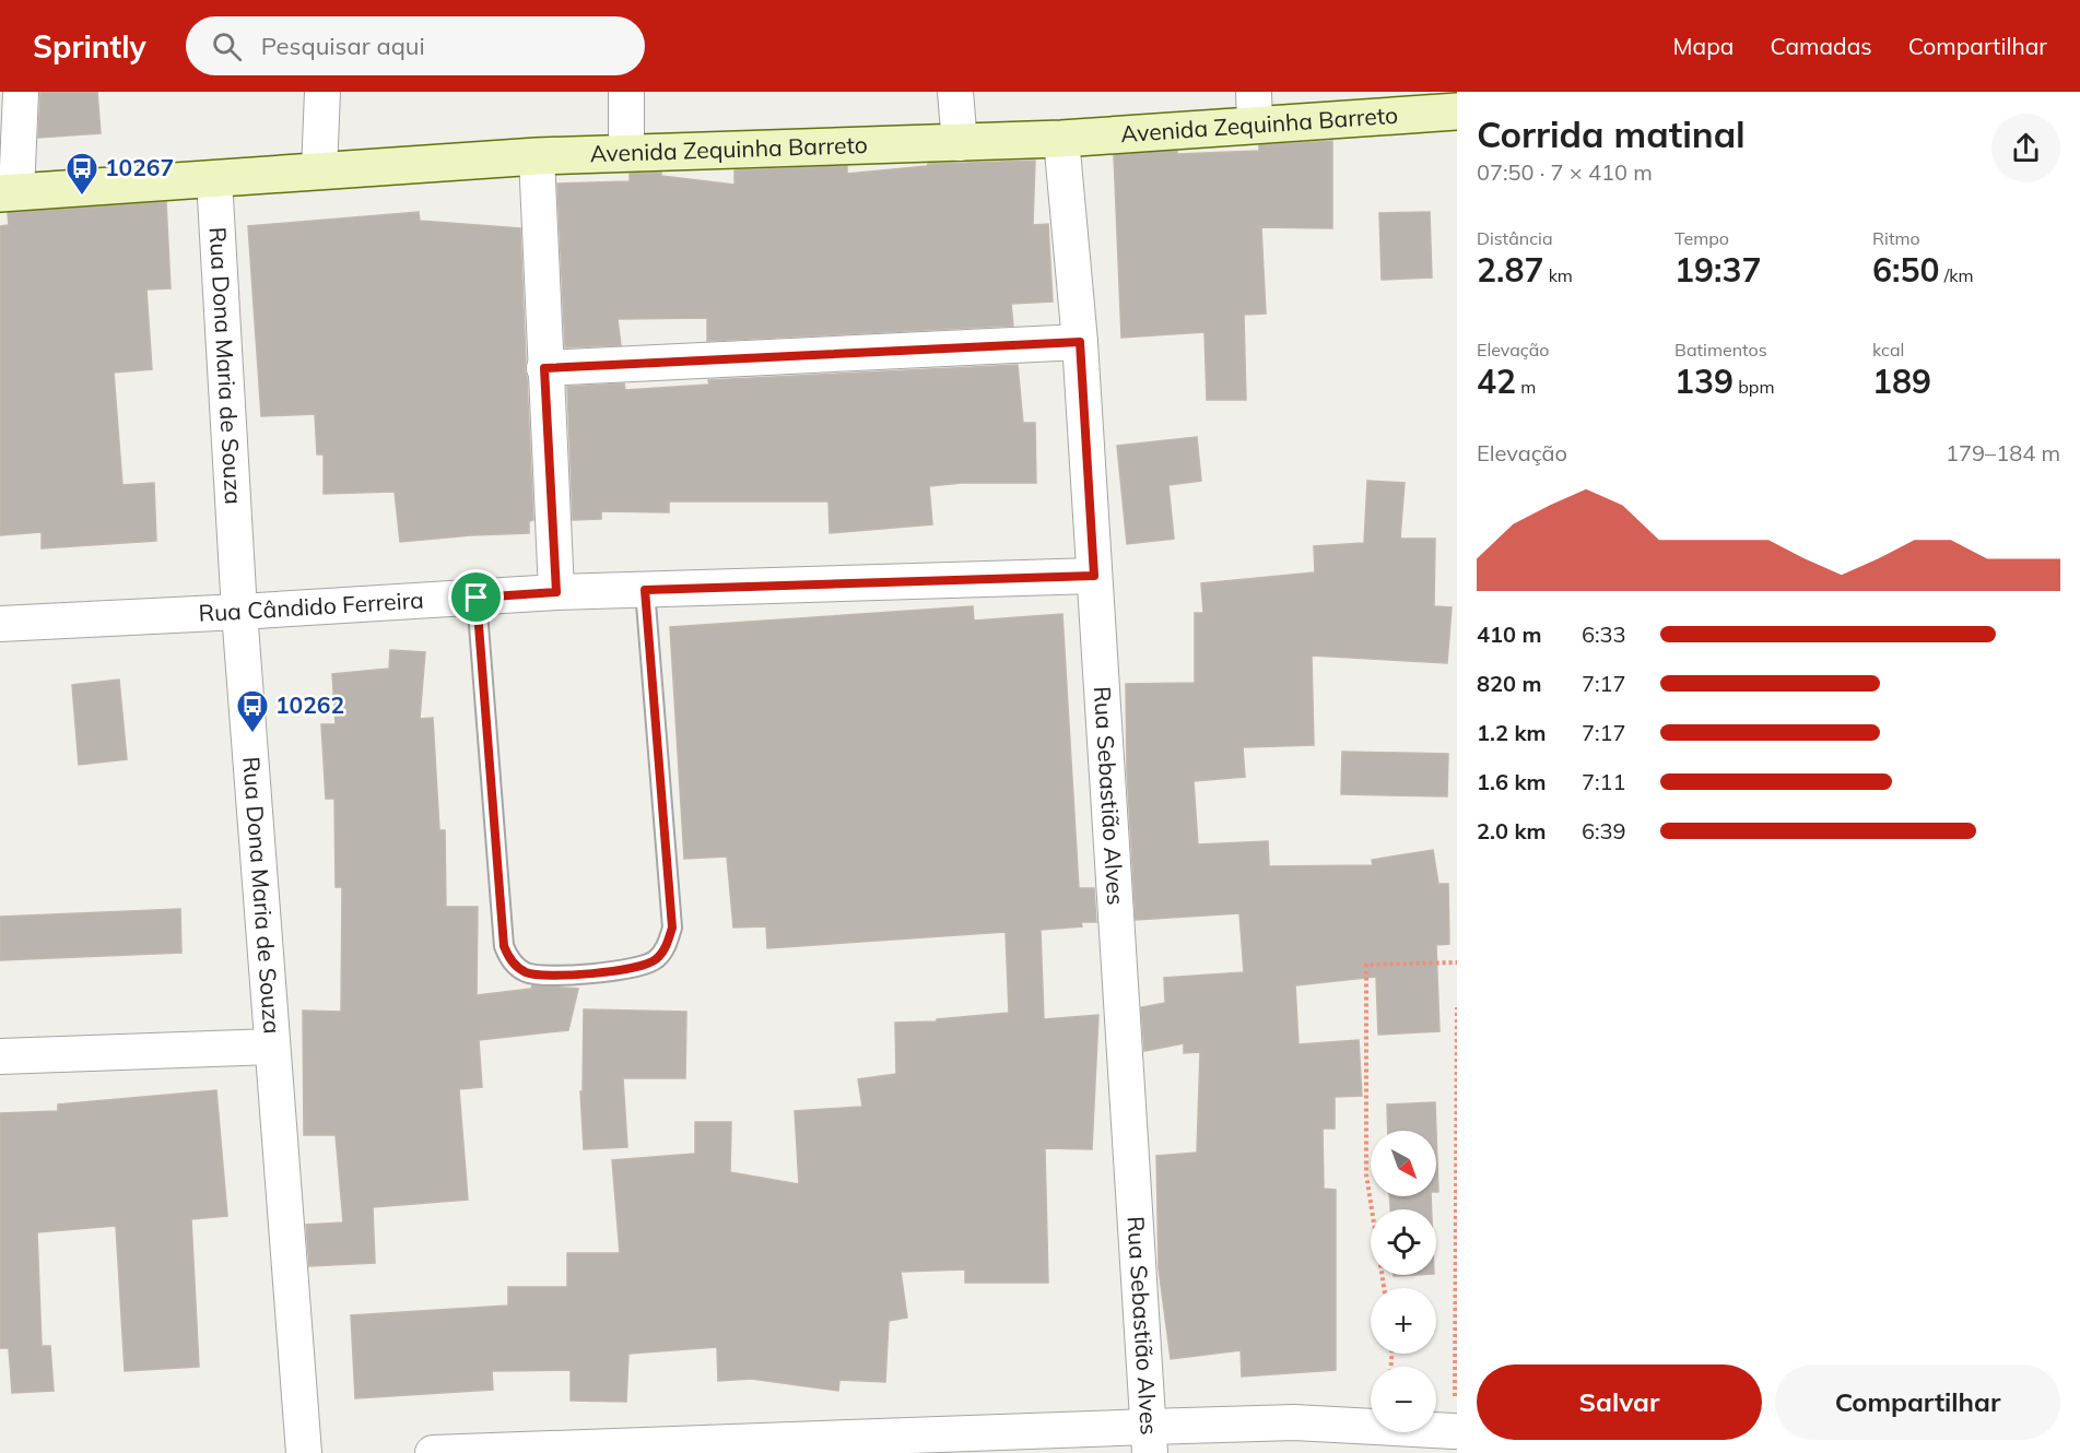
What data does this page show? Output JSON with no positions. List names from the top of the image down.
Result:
{
  "streets": {
    "main road": ["Avenida Zequinha Barreto"],
    "street": ["Rua Dona Maria de Souza", "Rua Cândido Ferreira", "Rua Sebastião Alves"]
  },
  "crossings": [
    ["Avenida Zequinha Barreto", "Rua Dona Maria de Souza"],
    ["Avenida Zequinha Barreto", "Rua Sebastião Alves"],
    ["Rua Dona Maria de Souza", "Rua Cândido Ferreira"],
    ["Rua Cândido Ferreira", "Rua Sebastião Alves"]
  ],
  "places": {
    "bus stop": ["10267", "10262"]
  },
  "north": "bottom right",
  "page": {
    "header": "Sprintly",
    "search": "Pesquisar aqui",
    "nav": ["Mapa", "Camadas", "Compartilhar"],
    "heading": ["Corrida matinal", "07:50 · 7 × 410 m"],
    "stats": [
      ["Distância", "2.87 km"],
      ["Tempo", "19:37"],
      ["Ritmo", "6:50 /km"],
      ["Elevação", "42 m"],
      ["Batimentos", "139 bpm"],
      ["kcal", "189"]
    ],
    "chart": ["Elevação", "179–184 m"],
    "list": [
      {
        "name": "410 m",
        "note": "6:33"
      },
      {
        "name": "820 m",
        "note": "7:17"
      },
      {
        "name": "1.2 km",
        "note": "7:17"
      },
      {
        "name": "1.6 km",
        "note": "7:11"
      },
      {
        "name": "2.0 km",
        "note": "6:39"
      }
    ],
    "map_buttons": ["+", "−"],
    "buttons": ["Salvar", "Compartilhar"]
  }
}
